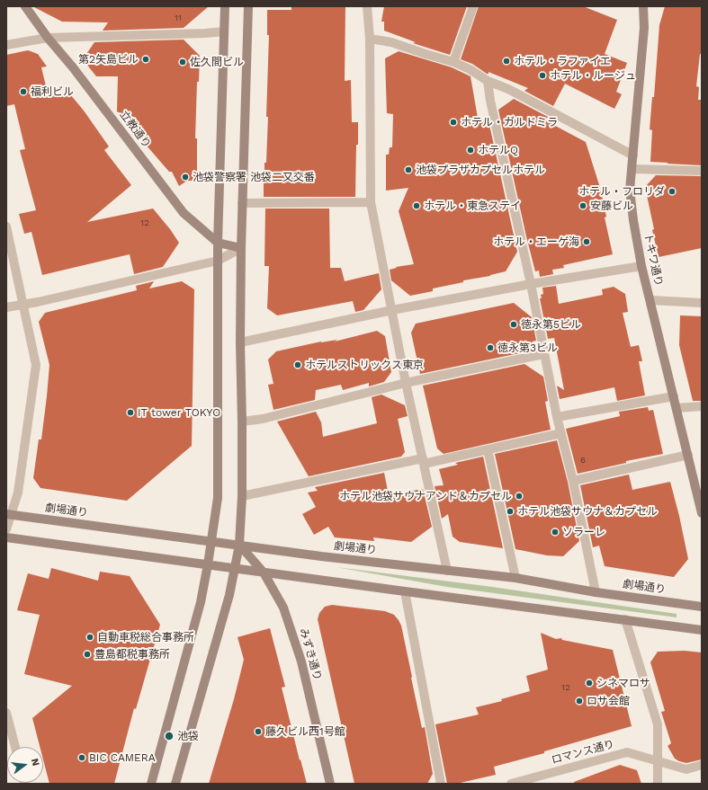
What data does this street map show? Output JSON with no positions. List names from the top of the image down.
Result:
{
  "streets": {
    "street": [
      "立教通り",
      "トキワ通り",
      "劇場通り",
      "みずき通り",
      "ロマンス通り"
    ]
  },
  "crossings": [
    ["劇場通り", "みずき通り"]
  ],
  "places": [
    "第2矢島ビル",
    "ホテル・ラファイエ",
    "佐久間ビル",
    "ホテル・ルージュ",
    "福利ビル",
    "ホテル・ガルドミラ",
    "ホテルQ",
    "池袋プラザカプセルホテル",
    "池袋警察署 池袋二又交番",
    "ホテル・フロリダ",
    "ホテル・東急ステイ",
    "安藤ビル",
    "ホテル・エーゲ海",
    "徳永第5ビル",
    "徳永第3ビル",
    "ホテルストリックス東京",
    "IT tower TOKYO",
    "ホテル池袋サウナアンド＆カプセル",
    "ホテル池袋サウナ＆カプセル",
    "ソラーレ",
    "自動車税総合事務所",
    "豊島都税事務所",
    "シネマロサ",
    "ロサ会館",
    "藤久ビル西1号館",
    "池袋",
    "BIC CAMERA"
  ],
  "house_numbers": [
    "11",
    "12",
    "6",
    "12"
  ],
  "north": "right"
}
